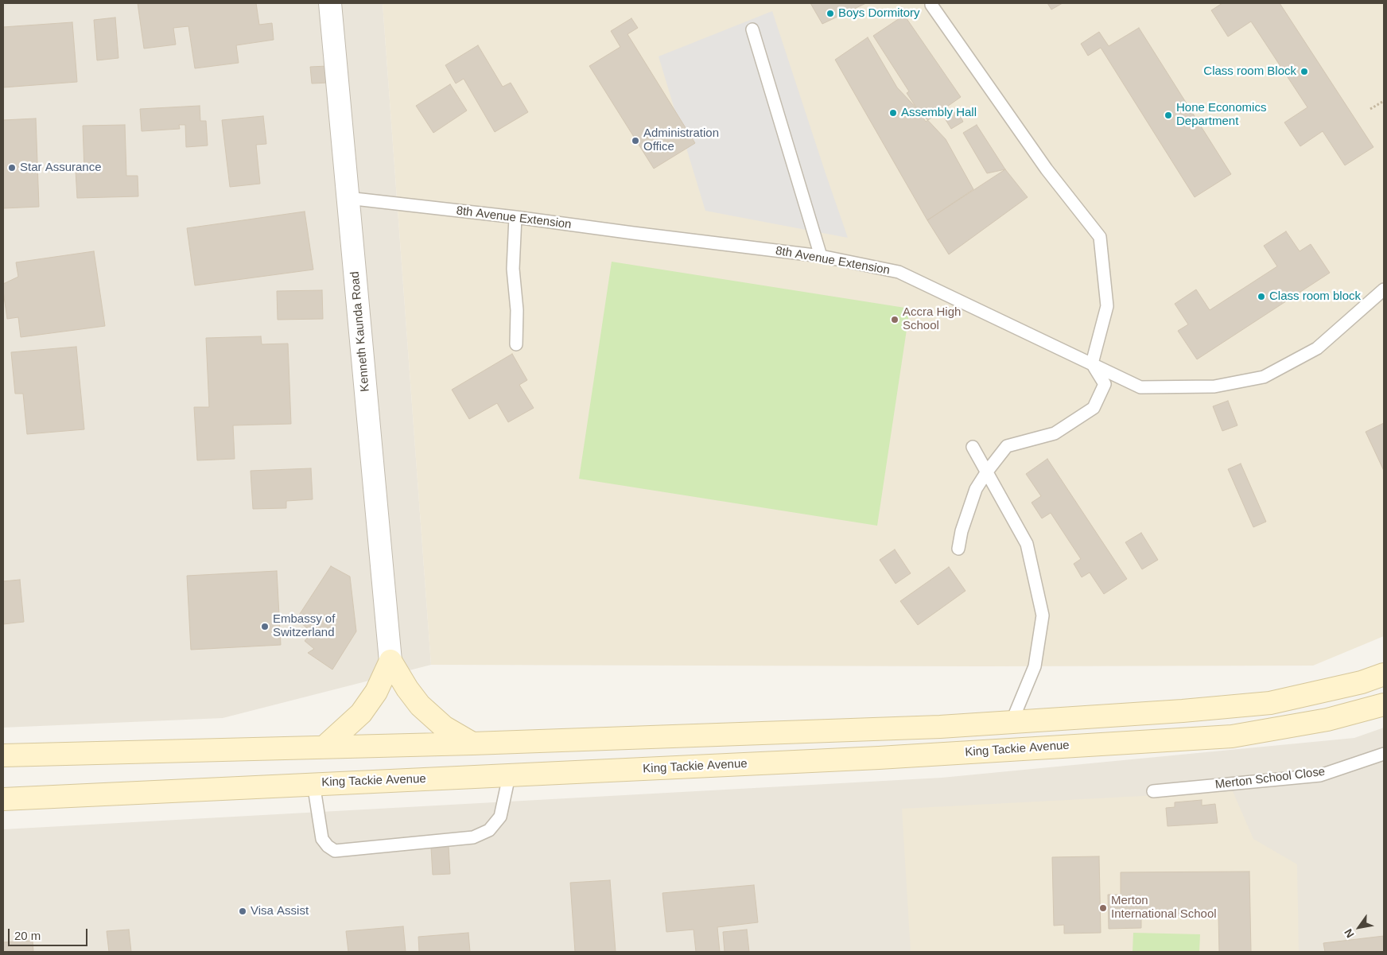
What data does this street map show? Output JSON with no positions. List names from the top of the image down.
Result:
{
  "streets": {
    "main road": ["King Tackie Avenue"],
    "street": ["Kenneth Kaunda Road"],
    "lane": ["8th Avenue Extension", "Merton School Close"]
  },
  "crossings": [
    ["8th Avenue Extension", "Kenneth Kaunda Road"]
  ],
  "places": [
    "Boys Dormitory",
    "Class room Block",
    "Assembly Hall",
    "Hone Economics Department",
    "Administration Office",
    "Star Assurance",
    "Class room block",
    "Accra High School",
    "Embassy of Switzerland",
    "Merton International School",
    "Visa Assist"
  ],
  "scale_bar": "20 m",
  "north": "bottom left"
}
